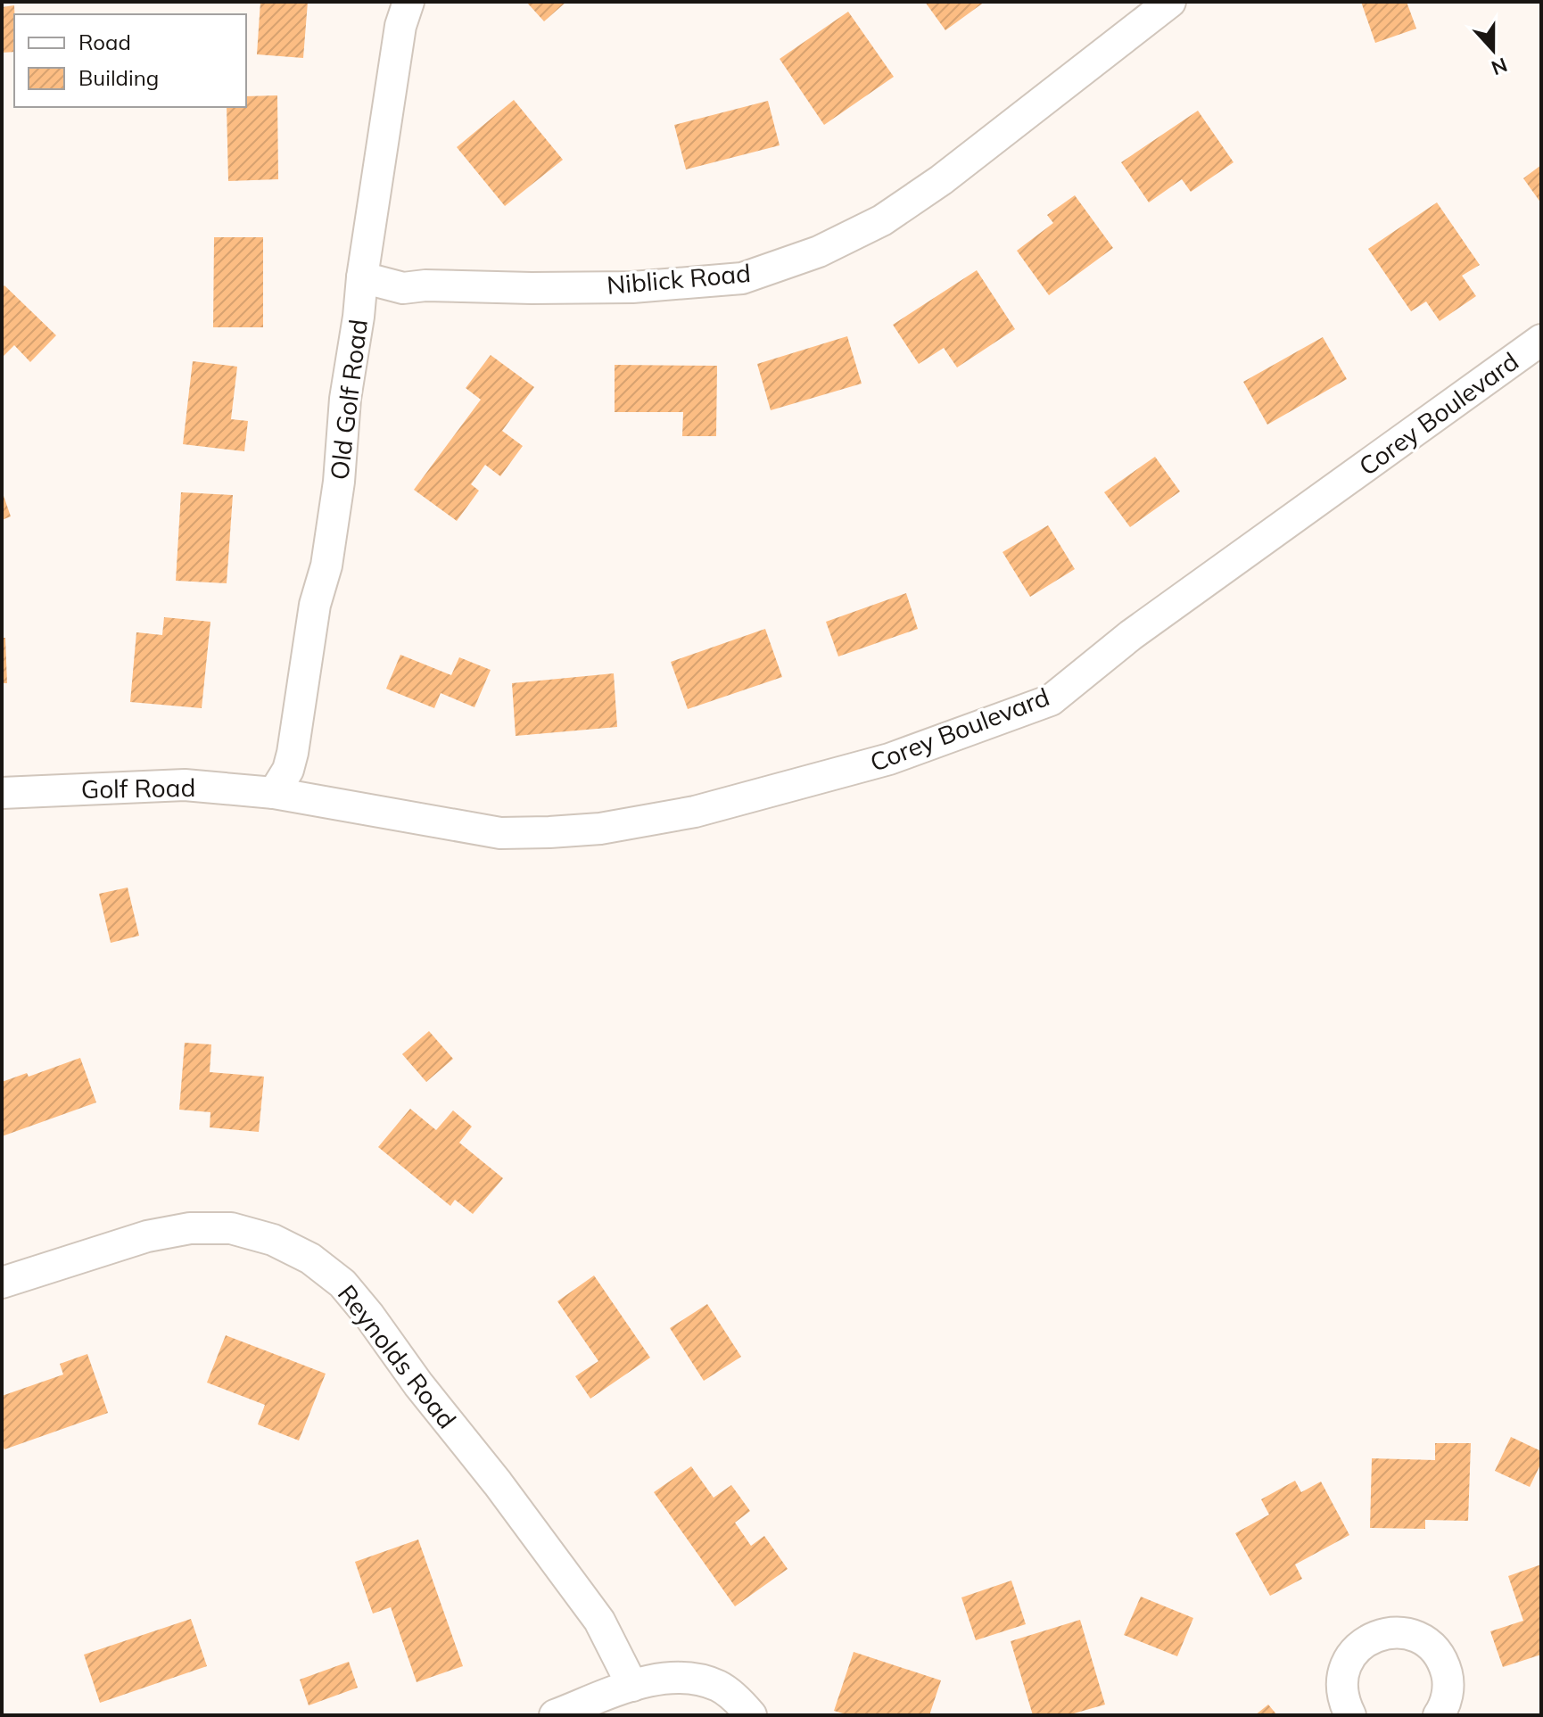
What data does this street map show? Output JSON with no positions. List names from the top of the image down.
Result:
{
  "streets": {
    "street": [
      "Niblick Road",
      "Old Golf Road",
      "Corey Boulevard",
      "Golf Road",
      "Reynolds Road"
    ]
  },
  "crossings": [
    ["Niblick Road", "Old Golf Road"],
    ["Old Golf Road", "Corey Boulevard"],
    ["Old Golf Road", "Golf Road"],
    ["Corey Boulevard", "Golf Road"]
  ],
  "legend": ["Road", "Building"],
  "north": "bottom"
}
